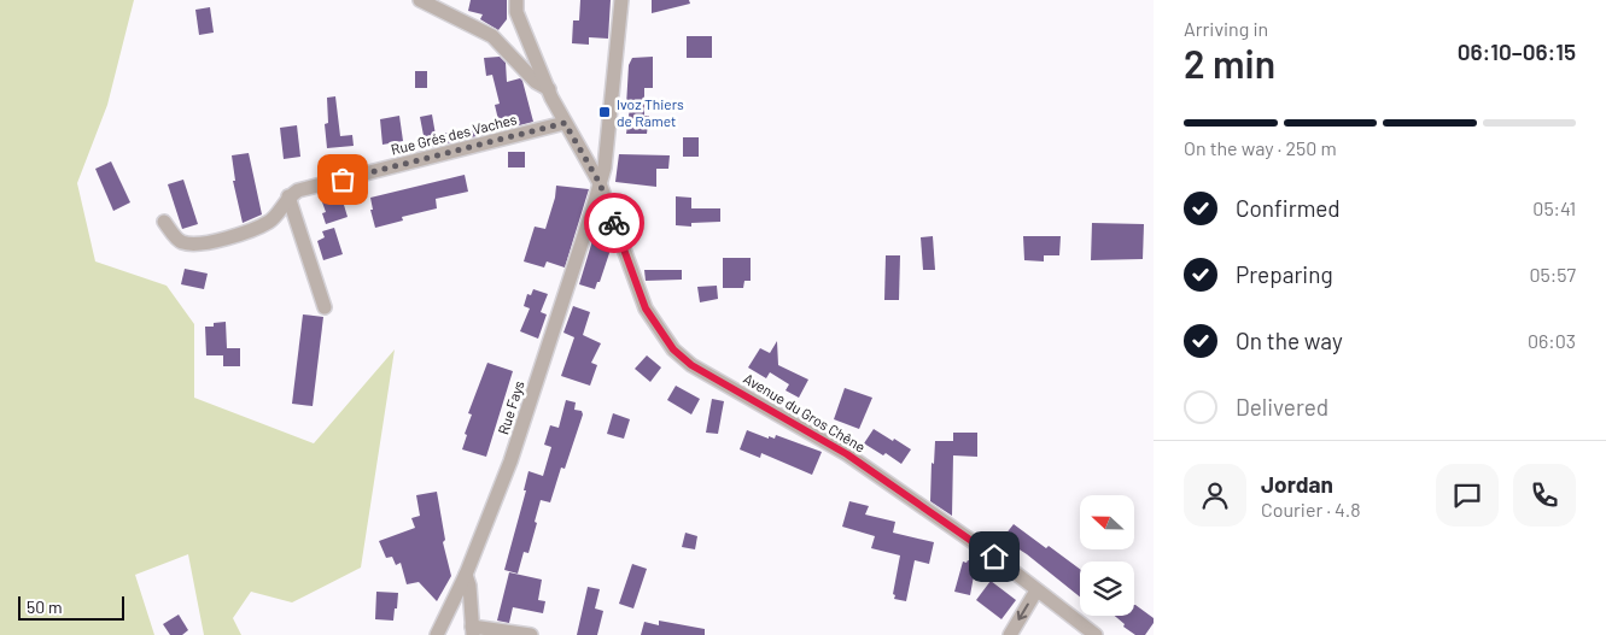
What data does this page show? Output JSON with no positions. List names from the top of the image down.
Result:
{
  "streets": {
    "street": ["Rue Grés des Vaches", "Rue Fays", "Avenue du Gros Chêne"]
  },
  "crossings": [
    ["Rue Grés des Vaches", "Avenue du Gros Chêne"],
    ["Rue Fays", "Avenue du Gros Chêne"]
  ],
  "places": {
    "transit": ["Ivoz Thiers de Ramet"]
  },
  "scale_bar": "50 m",
  "north": "left",
  "page": {
    "heading": ["2 min", "Arriving in", "06:10–06:15"],
    "panel": ["Jordan", "Courier · 4.8"],
    "bar": "On the way · 250 m",
    "list": [
      ["Confirmed", "05:41"],
      ["Preparing", "05:57"],
      ["On the way", "06:03"],
      "Delivered"
    ],
    "scale": "50 m"
  }
}
